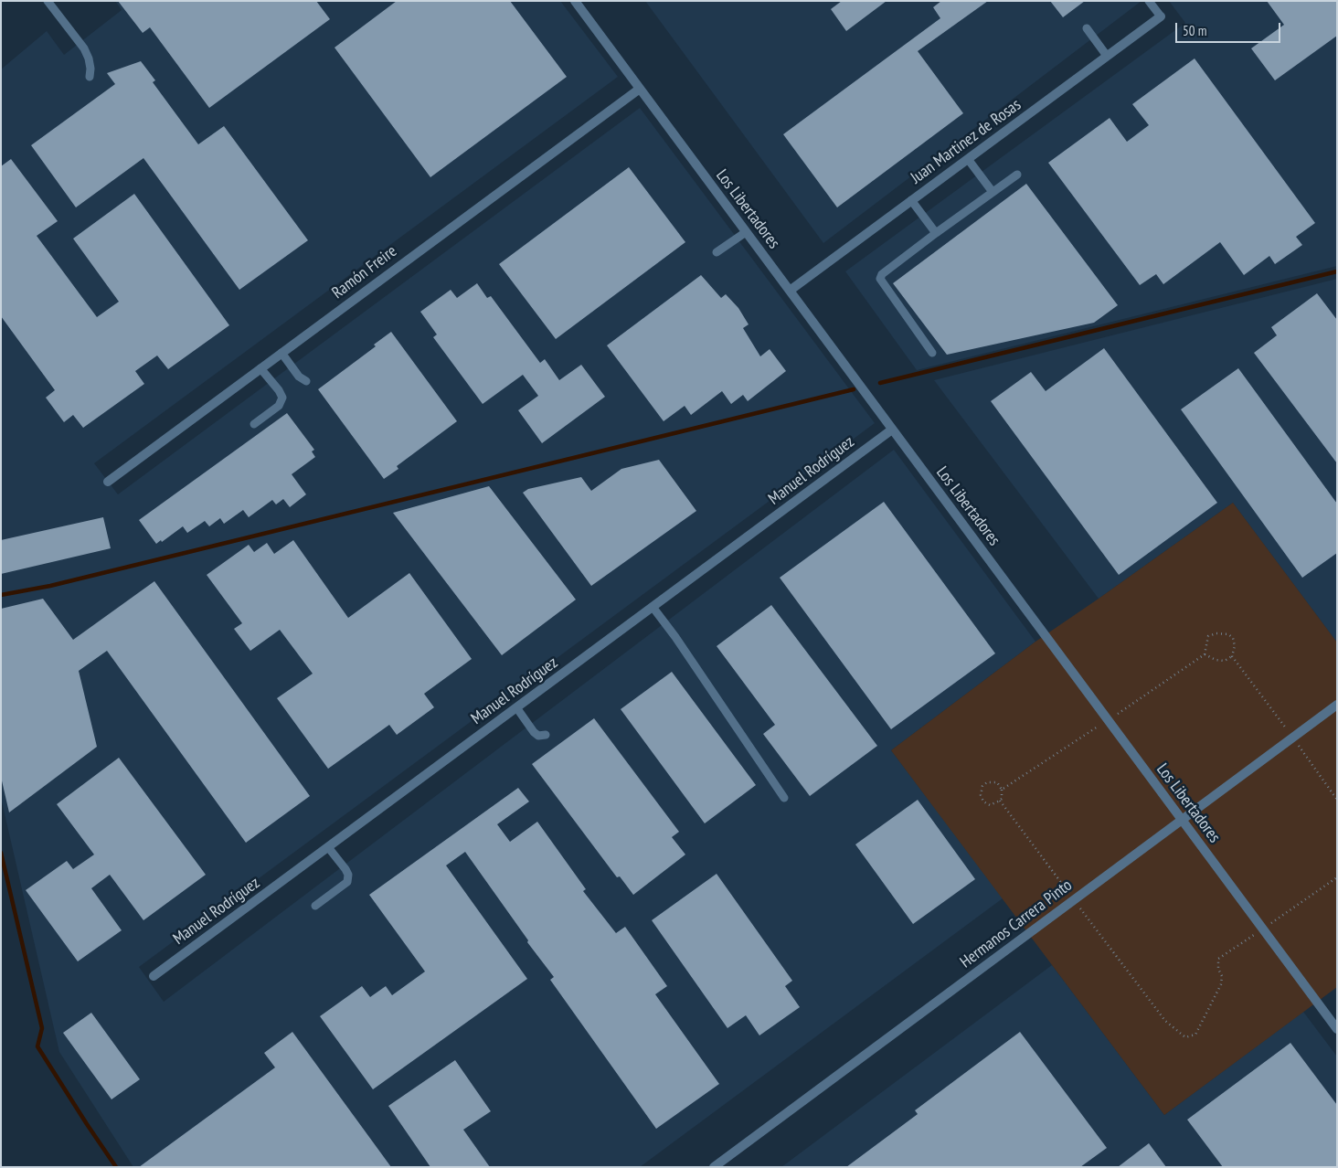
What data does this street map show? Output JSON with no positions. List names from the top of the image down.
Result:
{
  "streets": {
    "street": [
      "Juan Martinez de Rosas",
      "Los Libertadores",
      "Ramón Freire",
      "Manuel Rodríguez",
      "Hermanos Carrera Pinto"
    ]
  },
  "crossings": [
    ["Juan Martinez de Rosas", "Los Libertadores"],
    ["Los Libertadores", "Ramón Freire"],
    ["Los Libertadores", "Manuel Rodríguez"],
    ["Los Libertadores", "Hermanos Carrera Pinto"]
  ],
  "scale_bar": "50 m"
}
